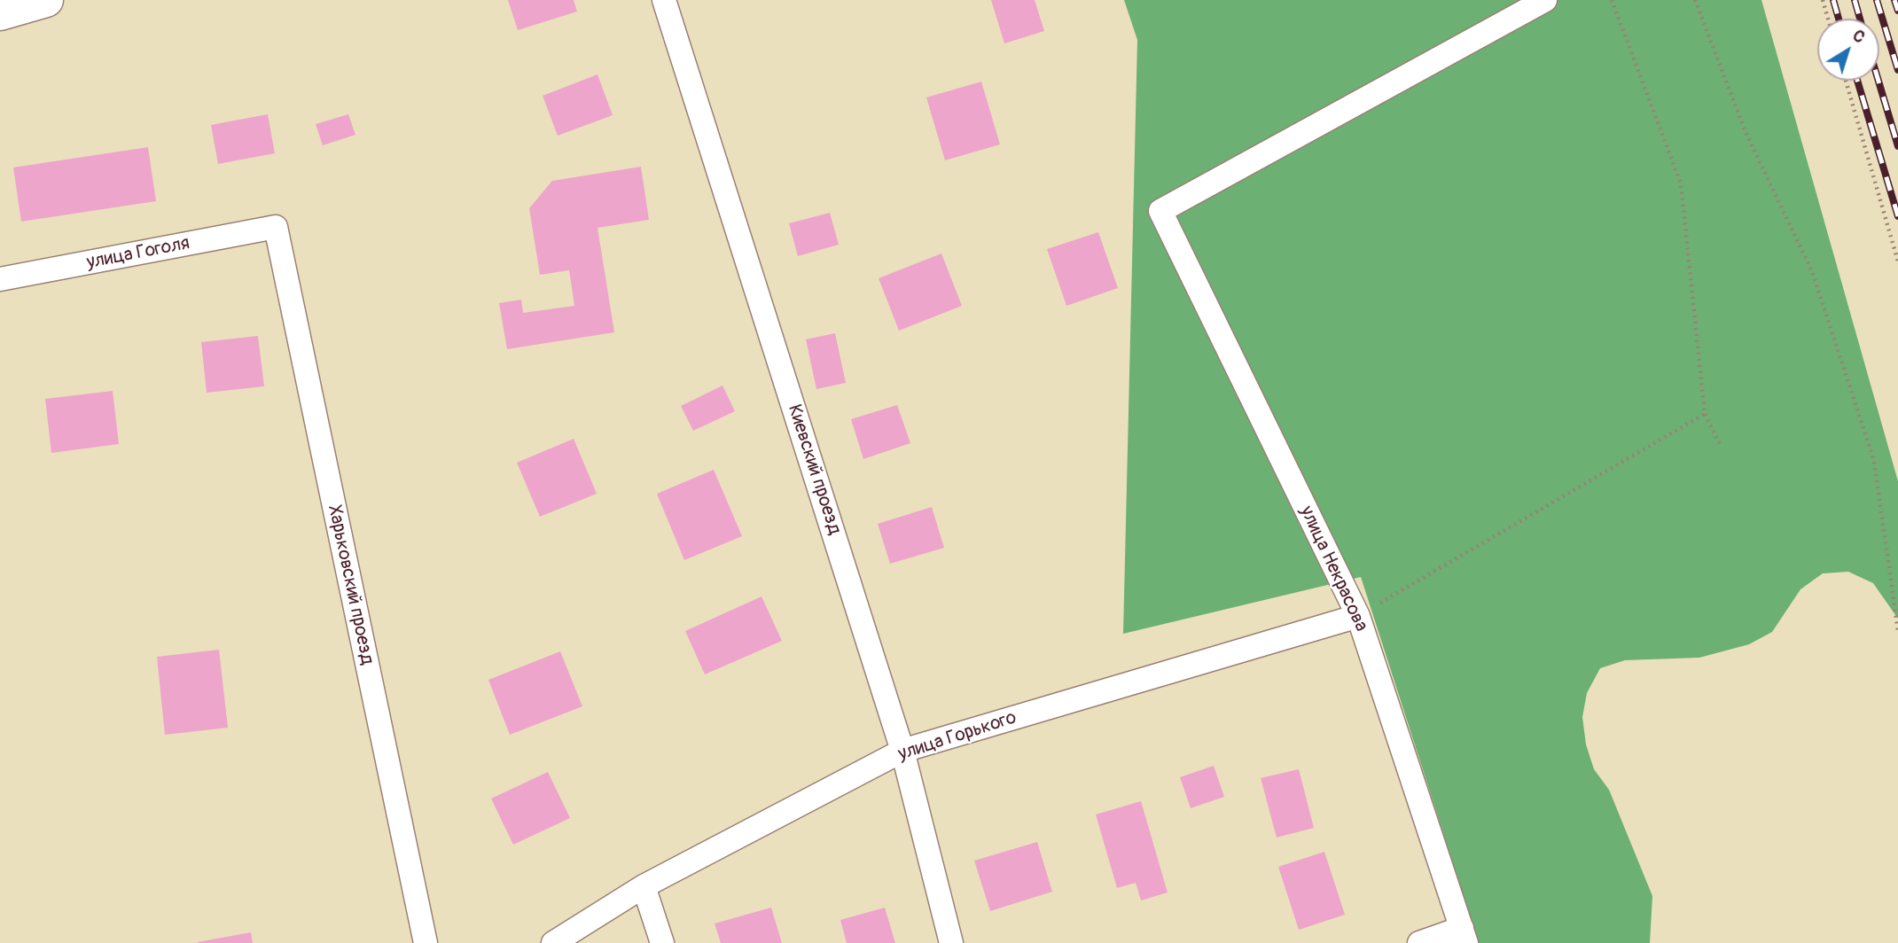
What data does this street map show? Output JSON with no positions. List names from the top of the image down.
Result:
{
  "streets": {
    "street": [
      "улица Гоголя",
      "Киевский проезд",
      "улица Некрасова",
      "Харьковский проезд",
      "улица Горького"
    ]
  },
  "crossings": [
    ["улица Гоголя", "Харьковский проезд"],
    ["Киевский проезд", "улица Горького"],
    ["улица Некрасова", "улица Горького"]
  ],
  "north": "top right"
}
